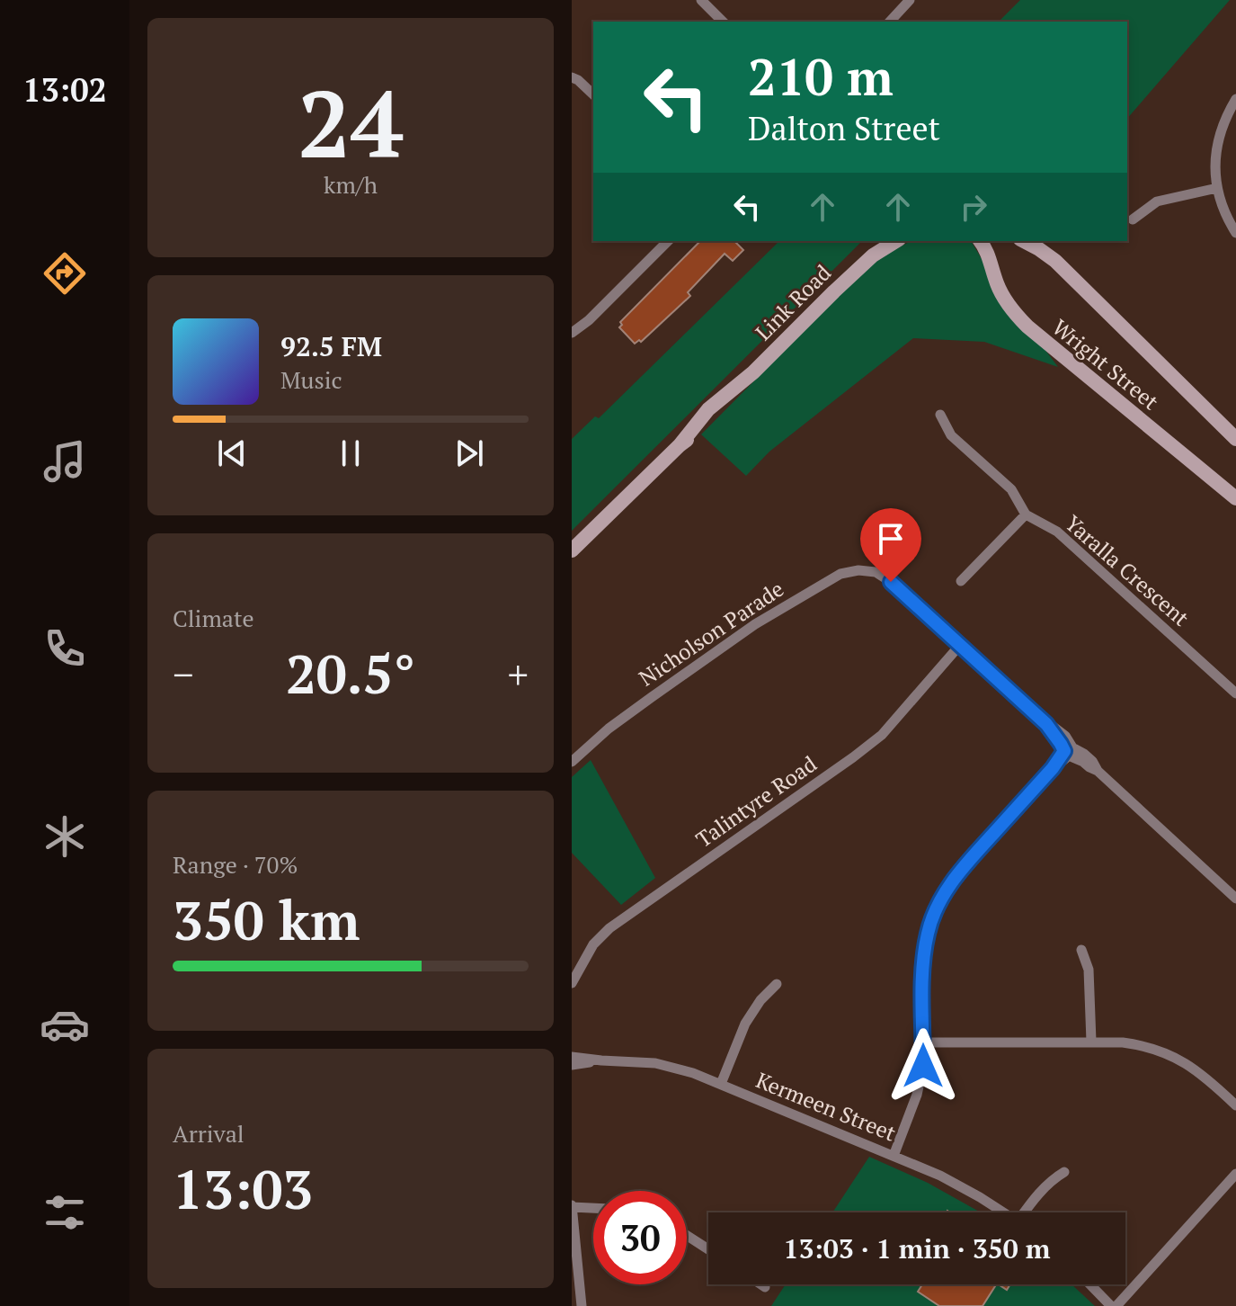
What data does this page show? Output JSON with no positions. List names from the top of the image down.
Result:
{
  "streets": {
    "street": [
      "Link Road",
      "Wright Street",
      "Yaralla Crescent",
      "Nicholson Parade",
      "Talintyre Road",
      "Kermeen Street"
    ]
  },
  "crossings": [
    ["Nicholson Parade", "Talintyre Road"]
  ],
  "page": {
    "tabs": "13:02",
    "tile": [
      ["24", "km/h"],
      "Climate",
      ["Range · 70%", "350 km"],
      ["Arrival", "13:03"]
    ],
    "turn": ["210 m", "Dalton Street"],
    "song": ["92.5 FM", "Music"],
    "heat": ["−", "20.5°", "+"],
    "limit": "30",
    "trip": "13:03 · 1 min · 350 m"
  }
}
